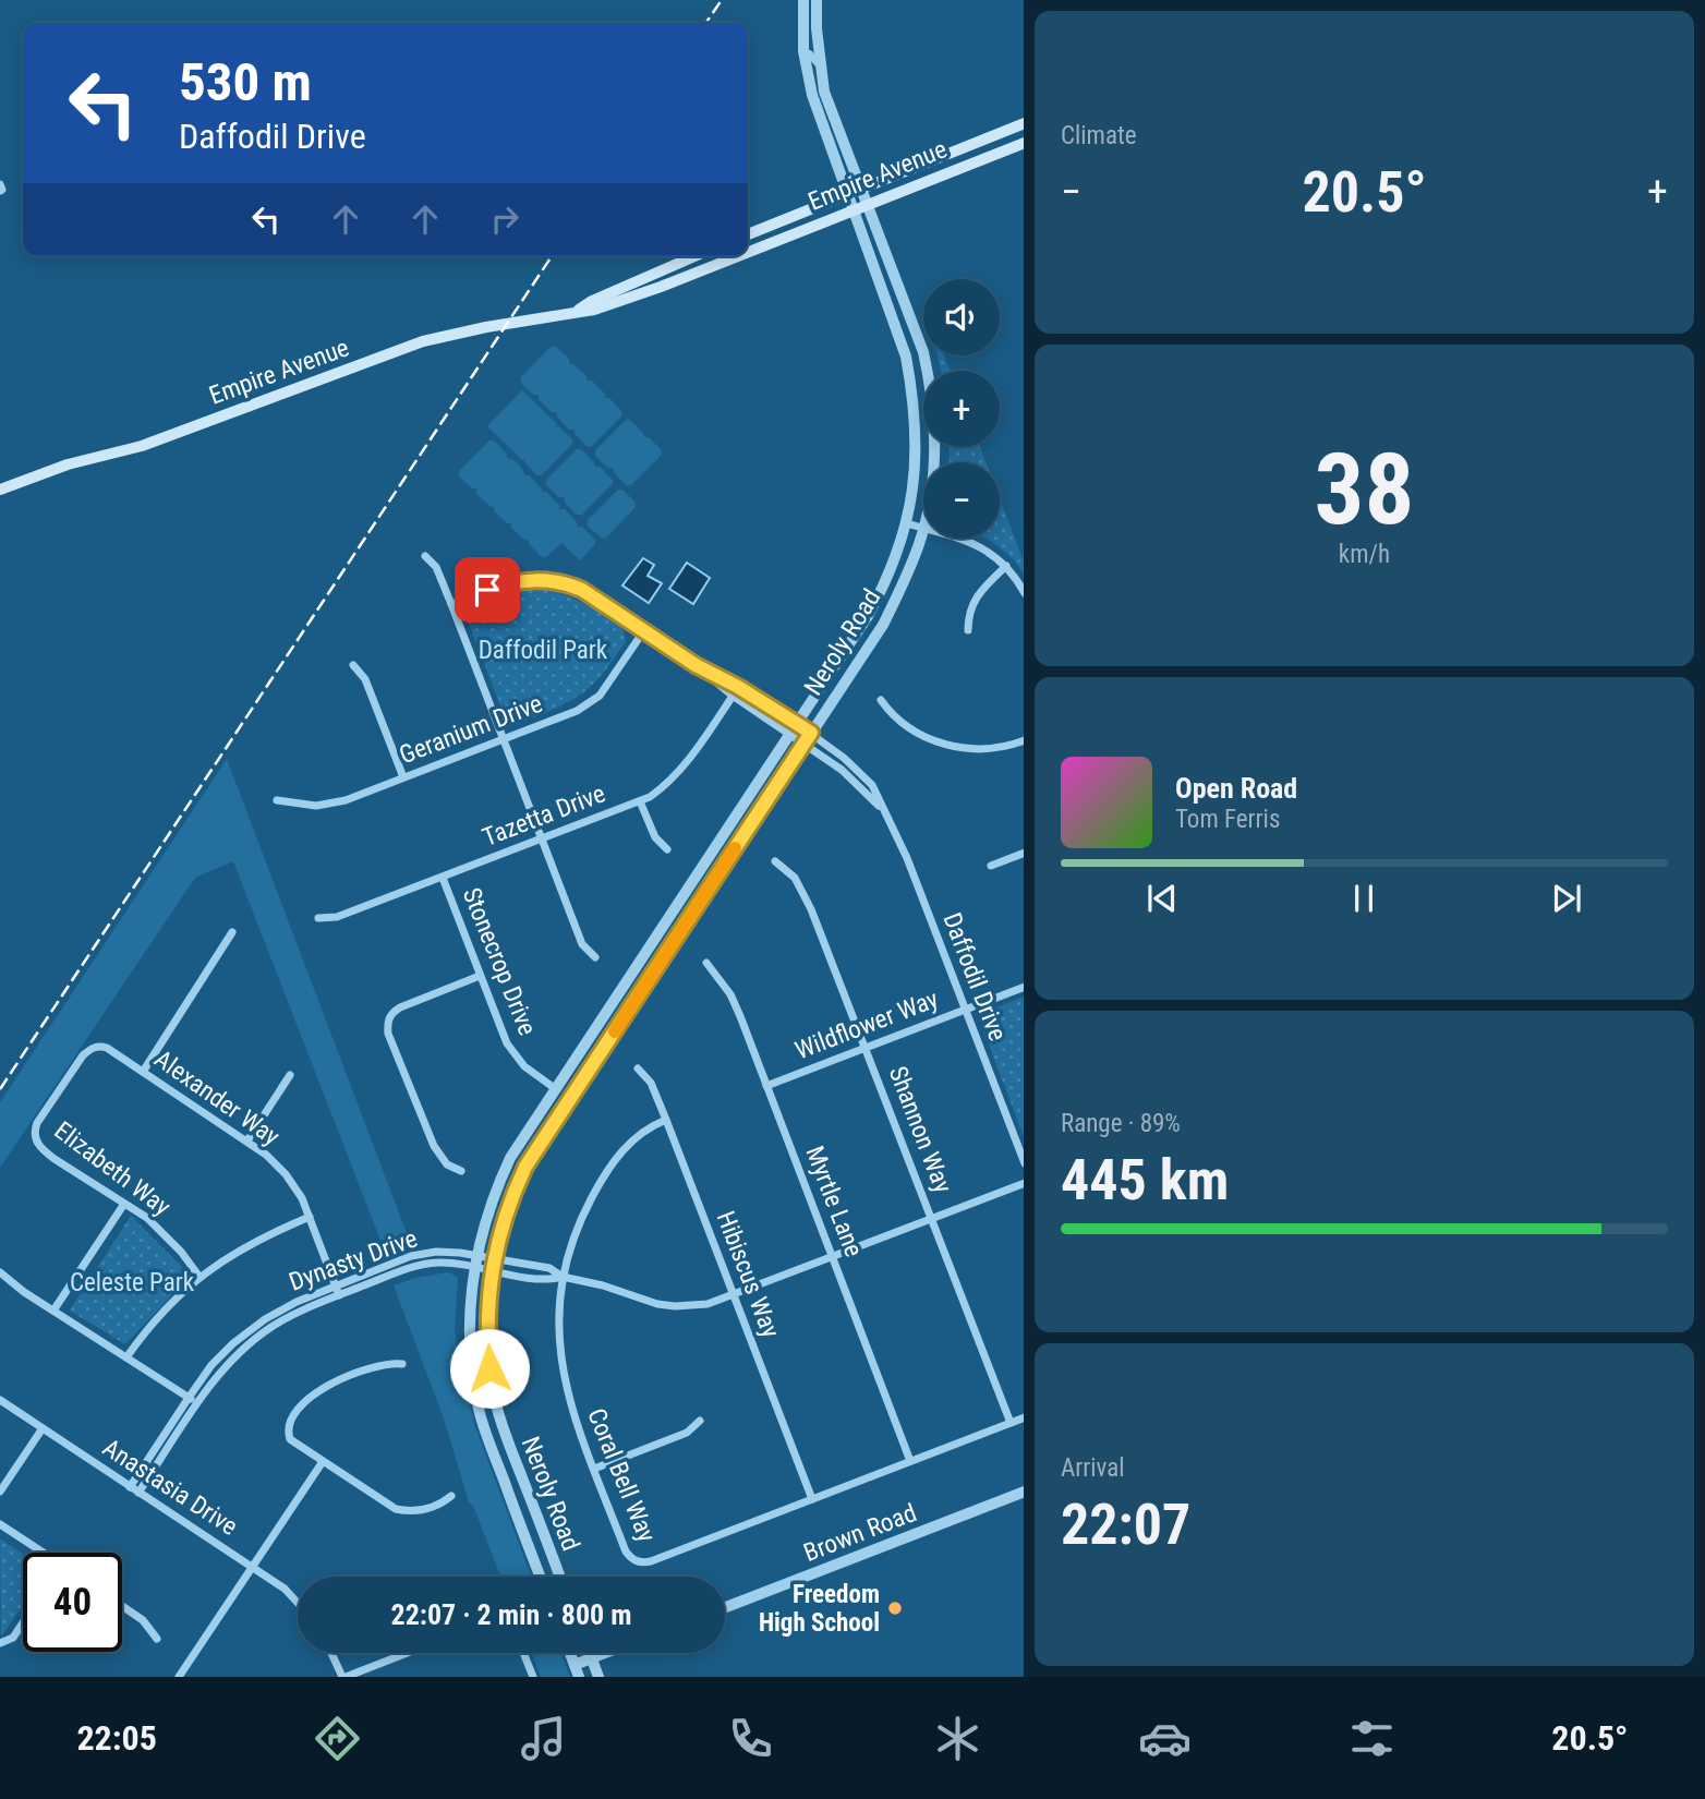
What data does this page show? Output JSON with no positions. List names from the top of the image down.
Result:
{
  "streets": {
    "main road": ["Empire Avenue"],
    "street": [
      "Neroly Road",
      "Geranium Drive",
      "Tazetta Drive",
      "Stonecrop Drive",
      "Daffodil Drive",
      "Wildflower Way",
      "Alexander Way",
      "Shannon Way",
      "Elizabeth Way",
      "Myrtle Lane",
      "Dynasty Drive",
      "Hibiscus Way",
      "Coral Bell Way",
      "Anastasia Drive",
      "Brown Road"
    ]
  },
  "crossings": [
    ["Empire Avenue", "Neroly Road"],
    ["Neroly Road", "Stonecrop Drive"],
    ["Neroly Road", "Daffodil Drive"],
    ["Neroly Road", "Dynasty Drive"],
    ["Geranium Drive", "Daffodil Drive"],
    ["Tazetta Drive", "Stonecrop Drive"],
    ["Tazetta Drive", "Daffodil Drive"],
    ["Daffodil Drive", "Wildflower Way"],
    ["Wildflower Way", "Shannon Way"],
    ["Wildflower Way", "Myrtle Lane"],
    ["Alexander Way", "Elizabeth Way"],
    ["Alexander Way", "Dynasty Drive"],
    ["Shannon Way", "Dynasty Drive"],
    ["Shannon Way", "Coral Bell Way"],
    ["Myrtle Lane", "Dynasty Drive"],
    ["Myrtle Lane", "Coral Bell Way"],
    ["Dynasty Drive", "Hibiscus Way"],
    ["Dynasty Drive", "Coral Bell Way"],
    ["Dynasty Drive", "Anastasia Drive"],
    ["Hibiscus Way", "Coral Bell Way"]
  ],
  "parks": ["Daffodil Park", "Celeste Park"],
  "places": ["Freedom High School"],
  "page": {
    "tile": [
      "Climate",
      ["38", "km/h"],
      ["Range · 89%", "445 km"],
      ["Arrival", "22:07"]
    ],
    "turn": ["530 m", "Daffodil Drive"],
    "heat": ["−", "20.5°", "+"],
    "map_buttons": ["+", "−"],
    "song": ["Open Road", "Tom Ferris"],
    "limit": "40",
    "trip": "22:07 · 2 min · 800 m",
    "tabs": ["22:05", "20.5°"]
  }
}
